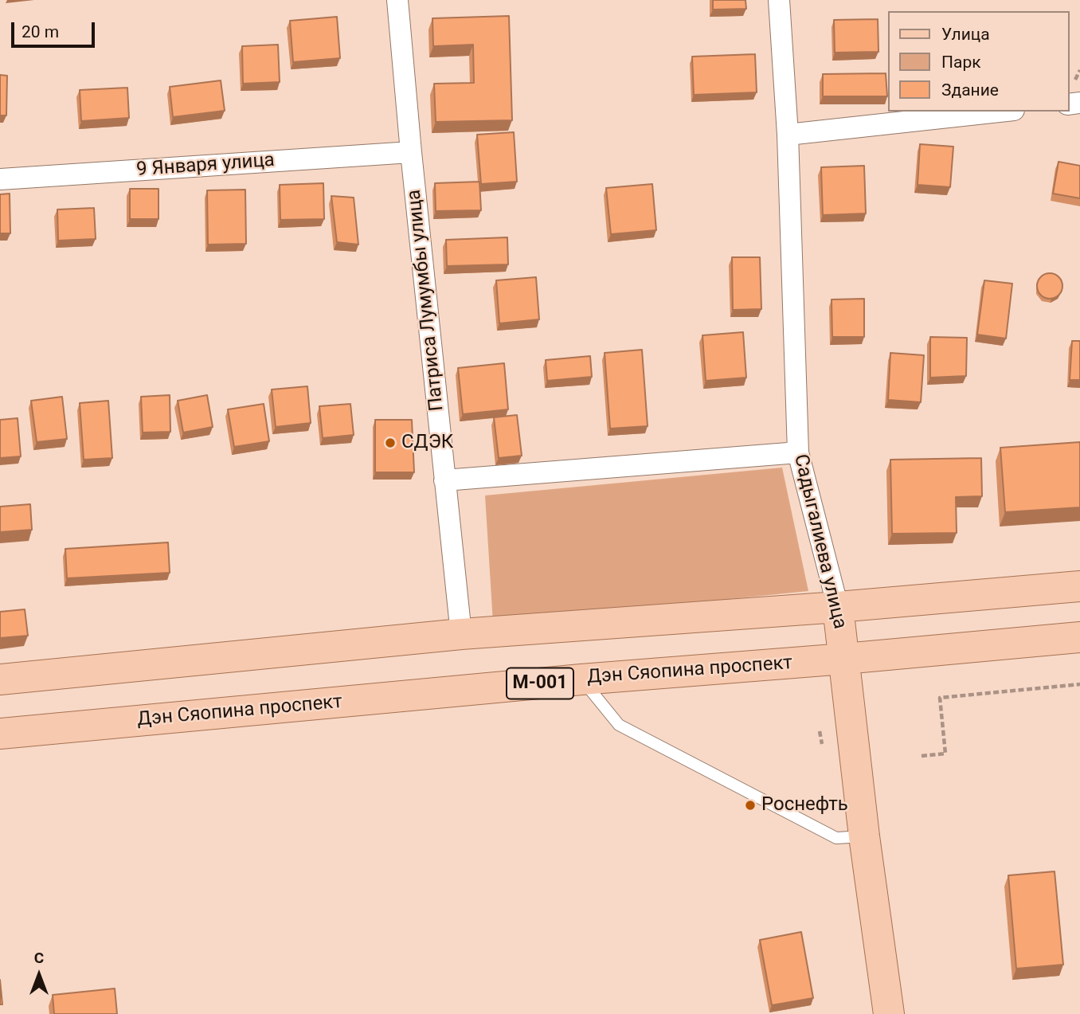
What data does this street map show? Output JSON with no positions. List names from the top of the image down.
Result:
{
  "streets": {
    "main road": ["Садыгалиева улица", "Дэн Сяопина проспект", "M-001"],
    "street": ["9 Января улица", "Патриса Лумумбы улица"]
  },
  "crossings": [
    ["9 Января улица", "Патриса Лумумбы улица"],
    ["Садыгалиева улица", "Дэн Сяопина проспект"]
  ],
  "places": ["СДЭК", "Роснефть"],
  "legend": ["Улица", "Парк", "Здание"],
  "scale_bar": "20 m",
  "north": "top"
}
